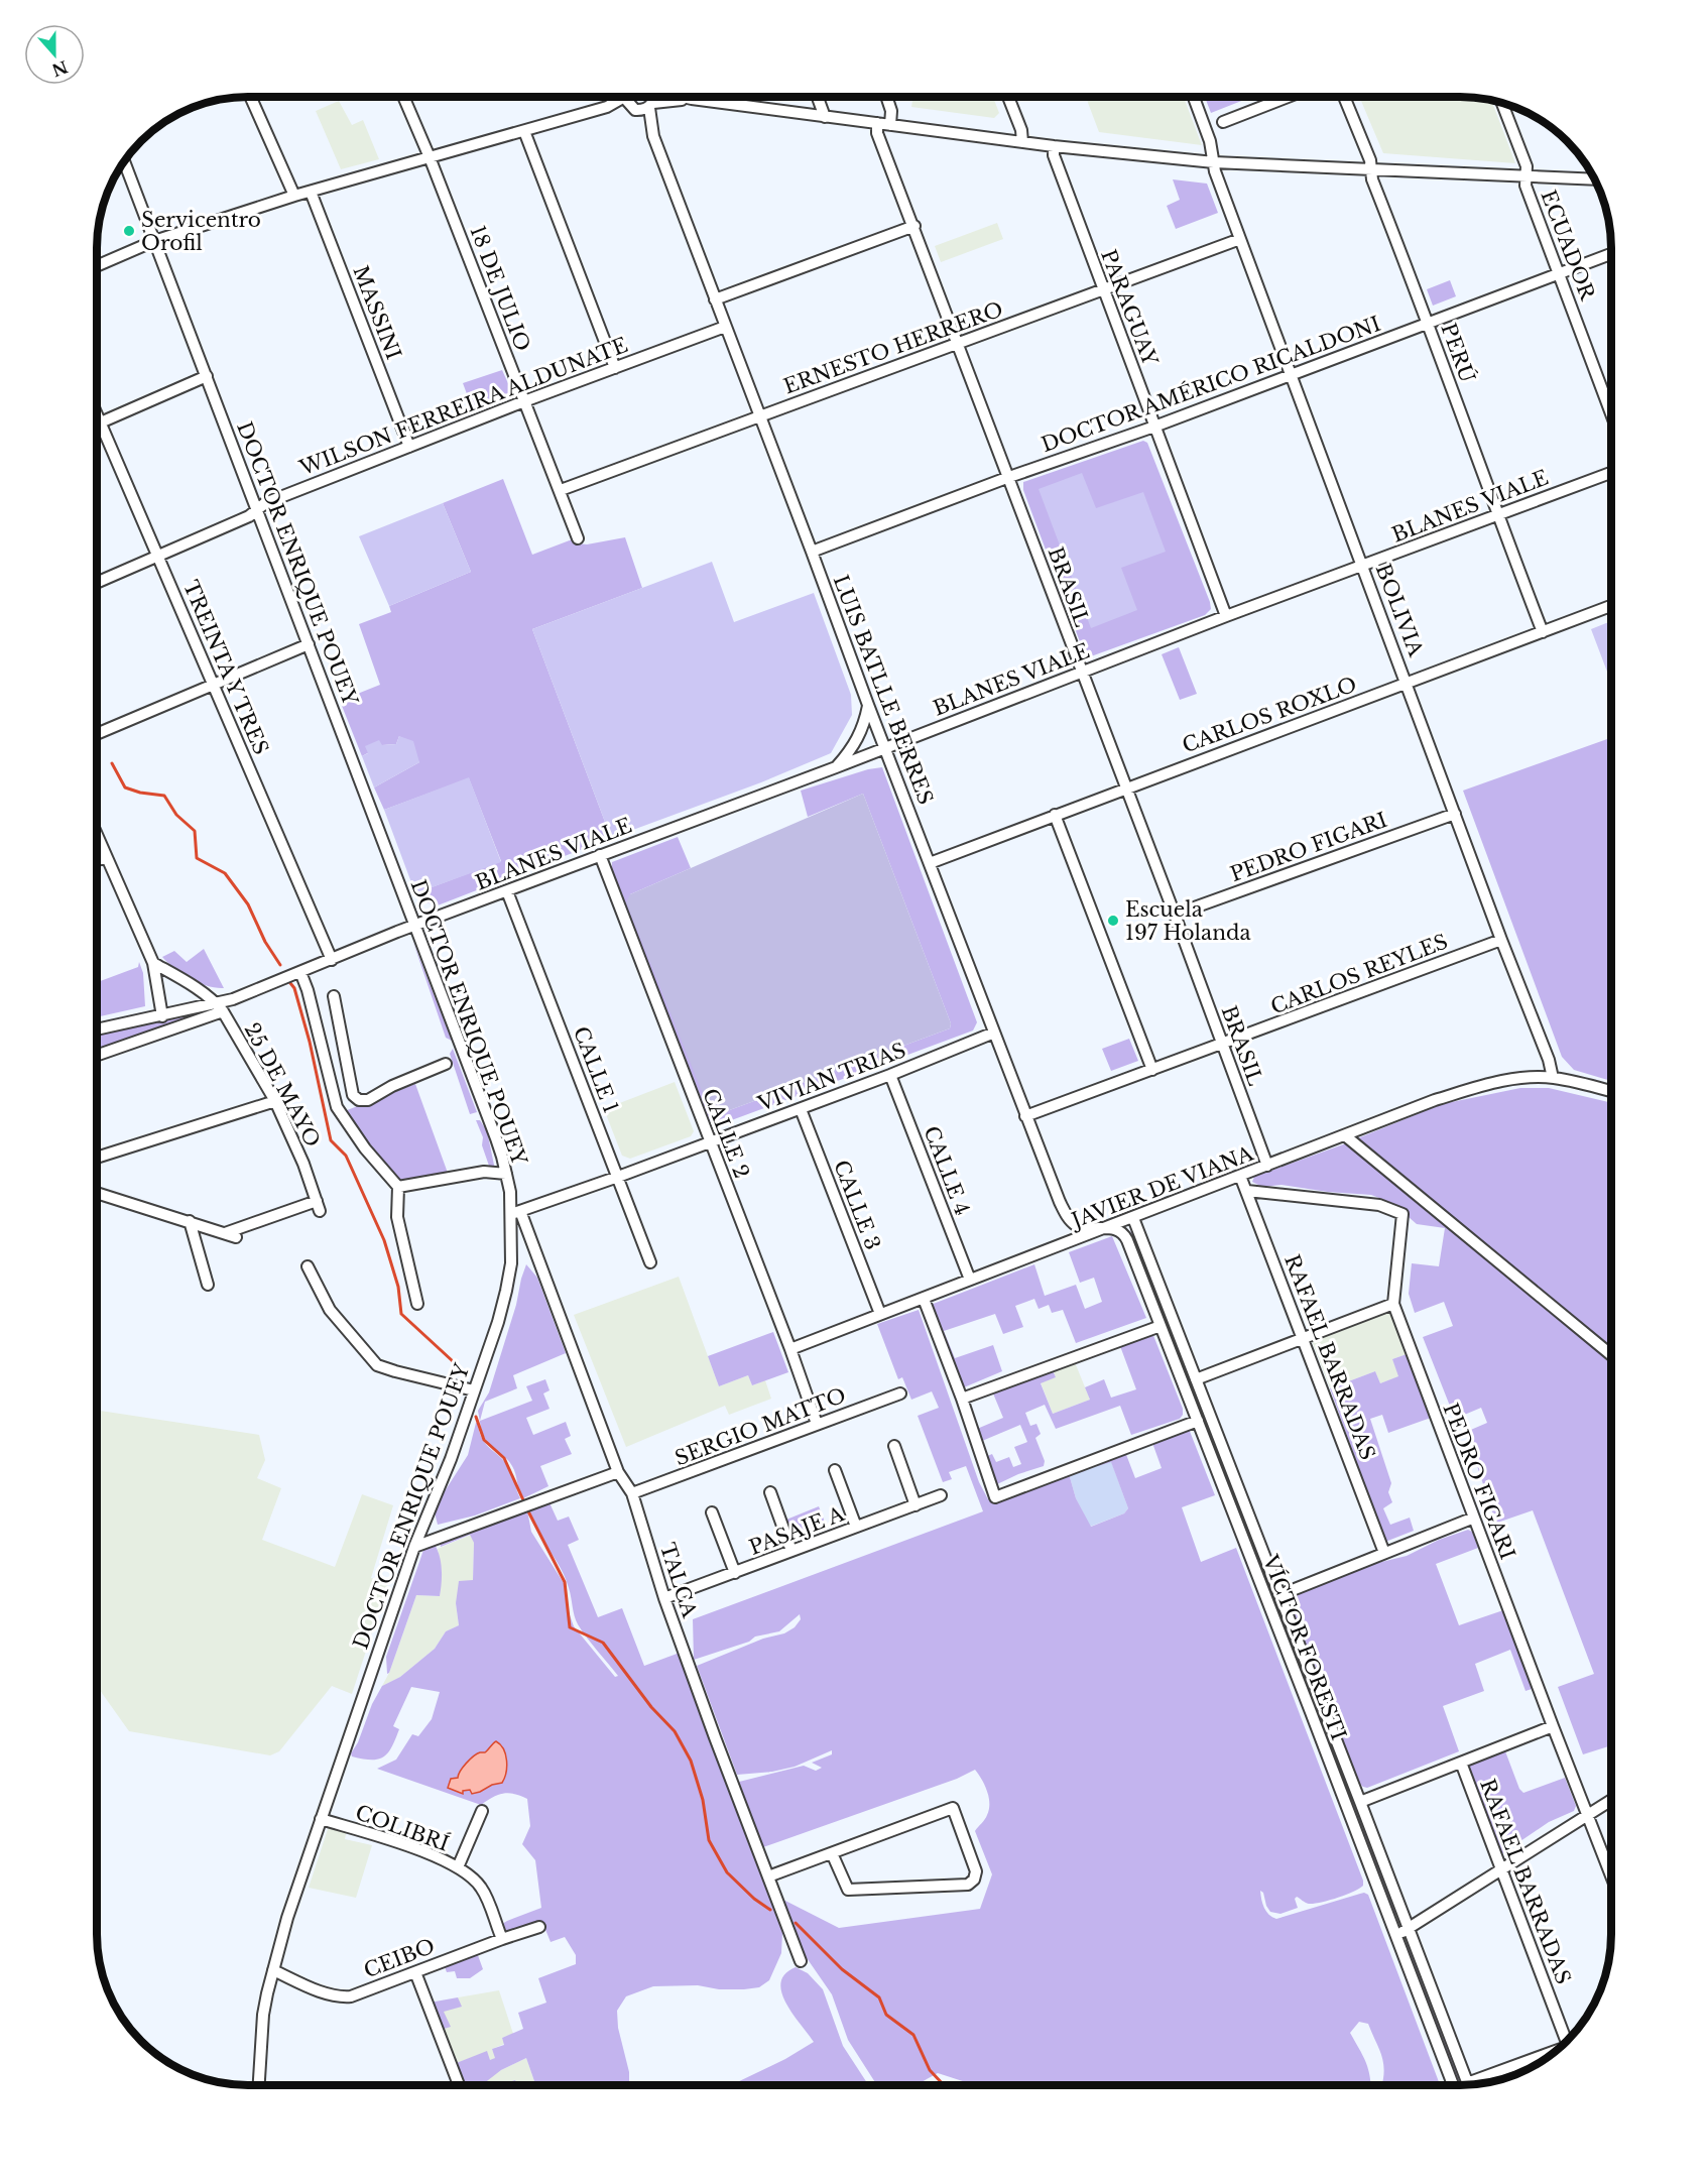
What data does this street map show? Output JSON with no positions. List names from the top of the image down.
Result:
{
  "streets": {
    "street": [
      "ECUADOR",
      "18 DE JULIO",
      "PARAGUAY",
      "MASSINI",
      "ERNESTO HERRERO",
      "PERÚ",
      "DOCTOR AMÉRICO RICALDONI",
      "WILSON FERREIRA ALDUNATE",
      "BLANES VIALE",
      "DOCTOR ENRIQUE POUEY",
      "BRASIL",
      "BOLIVIA",
      "TREINTA Y TRES",
      "LUIS BATLLE BERRES",
      "CARLOS ROXLO",
      "PEDRO FIGARI",
      "CARLOS REYLES",
      "CALLE 1",
      "VIVIAN TRIAS",
      "25 DE MAYO",
      "CALLE 2",
      "CALLE 4",
      "JAVIER DE VIANA",
      "CALLE 3",
      "RAFAEL BARRADAS",
      "SERGIO MATTO",
      "PASAJE A",
      "TALCA",
      "VÍCTOR FORESTI",
      "COLIBRÍ",
      "CEIBO"
    ]
  },
  "crossings": [
    ["ECUADOR", "DOCTOR AMÉRICO RICALDONI"],
    ["18 DE JULIO", "ERNESTO HERRERO"],
    ["18 DE JULIO", "WILSON FERREIRA ALDUNATE"],
    ["PARAGUAY", "ERNESTO HERRERO"],
    ["PARAGUAY", "DOCTOR AMÉRICO RICALDONI"],
    ["PARAGUAY", "BLANES VIALE"],
    ["MASSINI", "WILSON FERREIRA ALDUNATE"],
    ["ERNESTO HERRERO", "BRASIL"],
    ["ERNESTO HERRERO", "BOLIVIA"],
    ["ERNESTO HERRERO", "LUIS BATLLE BERRES"],
    ["PERÚ", "DOCTOR AMÉRICO RICALDONI"],
    ["PERÚ", "BLANES VIALE"],
    ["PERÚ", "CARLOS ROXLO"],
    ["DOCTOR AMÉRICO RICALDONI", "BRASIL"],
    ["DOCTOR AMÉRICO RICALDONI", "BOLIVIA"],
    ["DOCTOR AMÉRICO RICALDONI", "LUIS BATLLE BERRES"],
    ["WILSON FERREIRA ALDUNATE", "DOCTOR ENRIQUE POUEY"],
    ["WILSON FERREIRA ALDUNATE", "TREINTA Y TRES"],
    ["WILSON FERREIRA ALDUNATE", "LUIS BATLLE BERRES"],
    ["BLANES VIALE", "DOCTOR ENRIQUE POUEY"],
    ["BLANES VIALE", "BRASIL"],
    ["BLANES VIALE", "BOLIVIA"],
    ["BLANES VIALE", "TREINTA Y TRES"],
    ["BLANES VIALE", "LUIS BATLLE BERRES"],
    ["BLANES VIALE", "CALLE 1"],
    ["BLANES VIALE", "25 DE MAYO"],
    ["BLANES VIALE", "CALLE 2"],
    ["DOCTOR ENRIQUE POUEY", "VIVIAN TRIAS"],
    ["DOCTOR ENRIQUE POUEY", "TALCA"],
    ["DOCTOR ENRIQUE POUEY", "COLIBRÍ"],
    ["DOCTOR ENRIQUE POUEY", "CEIBO"],
    ["BRASIL", "CARLOS ROXLO"],
    ["BRASIL", "PEDRO FIGARI"],
    ["BRASIL", "CARLOS REYLES"],
    ["BRASIL", "JAVIER DE VIANA"],
    ["BOLIVIA", "CARLOS ROXLO"],
    ["BOLIVIA", "PEDRO FIGARI"],
    ["BOLIVIA", "CARLOS REYLES"],
    ["BOLIVIA", "JAVIER DE VIANA"],
    ["LUIS BATLLE BERRES", "CARLOS ROXLO"],
    ["LUIS BATLLE BERRES", "CARLOS REYLES"],
    ["LUIS BATLLE BERRES", "VIVIAN TRIAS"],
    ["LUIS BATLLE BERRES", "JAVIER DE VIANA"],
    ["LUIS BATLLE BERRES", "VÍCTOR FORESTI"],
    ["PEDRO FIGARI", "RAFAEL BARRADAS"],
    ["CALLE 1", "VIVIAN TRIAS"],
    ["VIVIAN TRIAS", "CALLE 2"],
    ["VIVIAN TRIAS", "CALLE 4"],
    ["VIVIAN TRIAS", "CALLE 3"],
    ["VIVIAN TRIAS", "TALCA"],
    ["CALLE 2", "JAVIER DE VIANA"],
    ["CALLE 2", "SERGIO MATTO"],
    ["CALLE 4", "JAVIER DE VIANA"],
    ["JAVIER DE VIANA", "CALLE 3"],
    ["JAVIER DE VIANA", "RAFAEL BARRADAS"],
    ["JAVIER DE VIANA", "VÍCTOR FORESTI"],
    ["SERGIO MATTO", "TALCA"],
    ["PASAJE A", "TALCA"],
    ["COLIBRÍ", "CEIBO"]
  ],
  "places": ["Servicentro Orofil", "Escuela 197 Holanda"],
  "north": "bottom"
}
